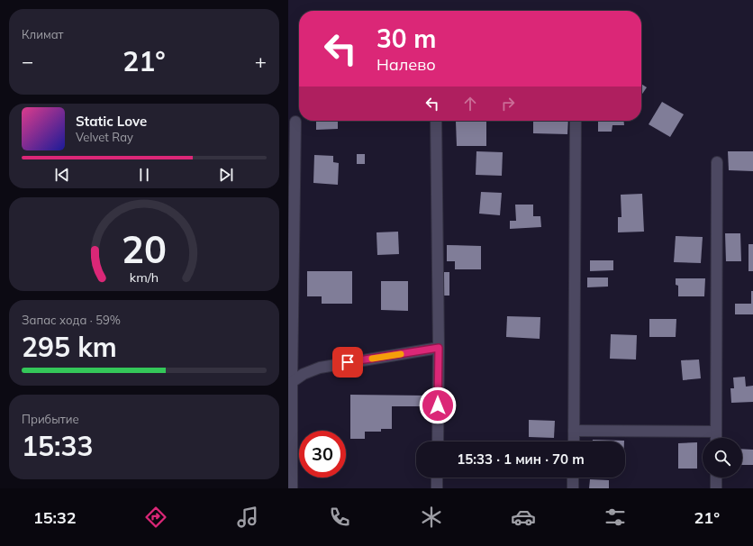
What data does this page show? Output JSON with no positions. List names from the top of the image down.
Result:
{
  "page": {
    "tile": [
      "Климат",
      ["Запас хода · 59%", "295 km"],
      ["Прибытие", "15:33"]
    ],
    "turn": ["30 m", "Налево"],
    "heat": ["−", "21°", "+"],
    "song": ["Static Love", "Velvet Ray"],
    "limit": "30",
    "trip": "15:33 · 1 мин · 70 m",
    "tabs": ["15:32", "21°"],
    "gauge": ["20", "km/h"]
  }
}
